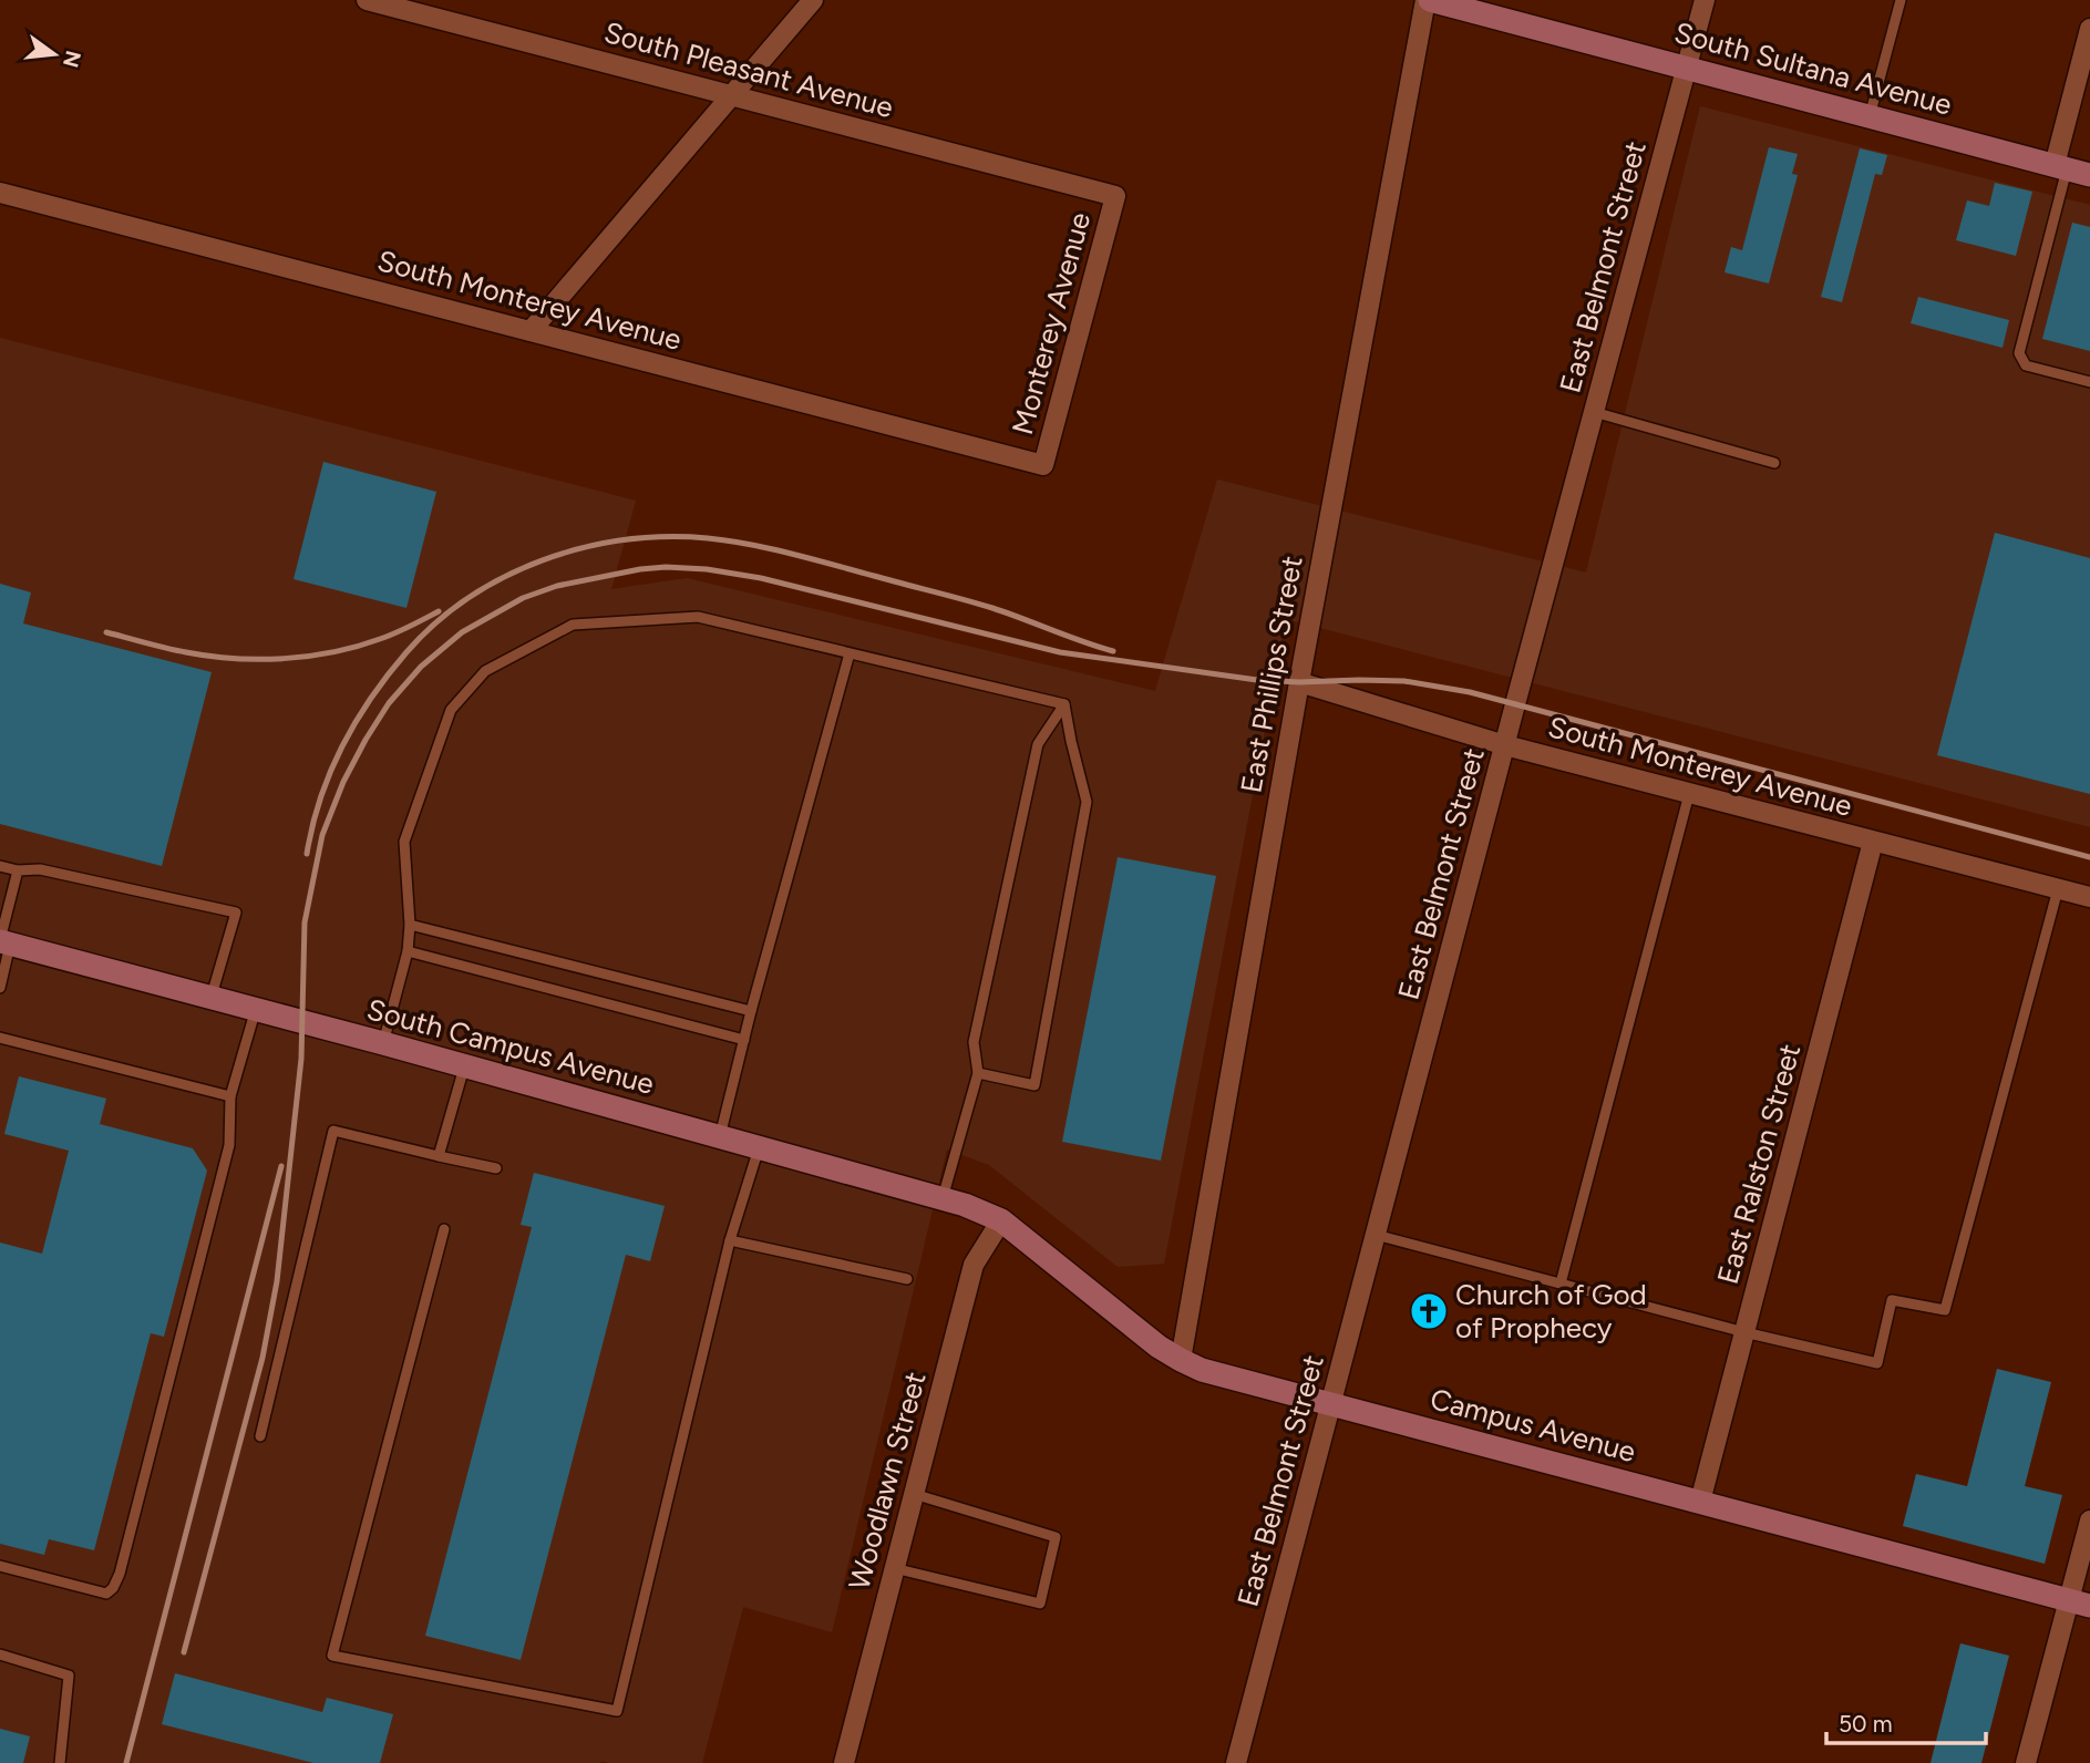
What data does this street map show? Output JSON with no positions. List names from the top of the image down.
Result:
{
  "streets": {
    "street": [
      "South Sultana Avenue",
      "South Pleasant Avenue",
      "East Belmont Street",
      "South Monterey Avenue",
      "Monterey Avenue",
      "East Phillips Street",
      "South Campus Avenue",
      "East Ralston Street",
      "Campus Avenue",
      "Woodlawn Street"
    ]
  },
  "crossings": [
    ["South Sultana Avenue", "East Belmont Street"],
    ["South Sultana Avenue", "East Phillips Street"],
    ["South Pleasant Avenue", "Monterey Avenue"],
    ["East Belmont Street", "South Monterey Avenue"],
    ["East Belmont Street", "Campus Avenue"],
    ["South Monterey Avenue", "Monterey Avenue"],
    ["South Monterey Avenue", "East Phillips Street"],
    ["South Monterey Avenue", "East Ralston Street"],
    ["East Phillips Street", "Campus Avenue"],
    ["South Campus Avenue", "Campus Avenue"],
    ["South Campus Avenue", "Woodlawn Street"],
    ["East Ralston Street", "Campus Avenue"],
    ["Campus Avenue", "Woodlawn Street"]
  ],
  "places": {
    "church": ["Church of God of Prophecy"]
  },
  "scale_bar": "50 m",
  "north": "right"
}
